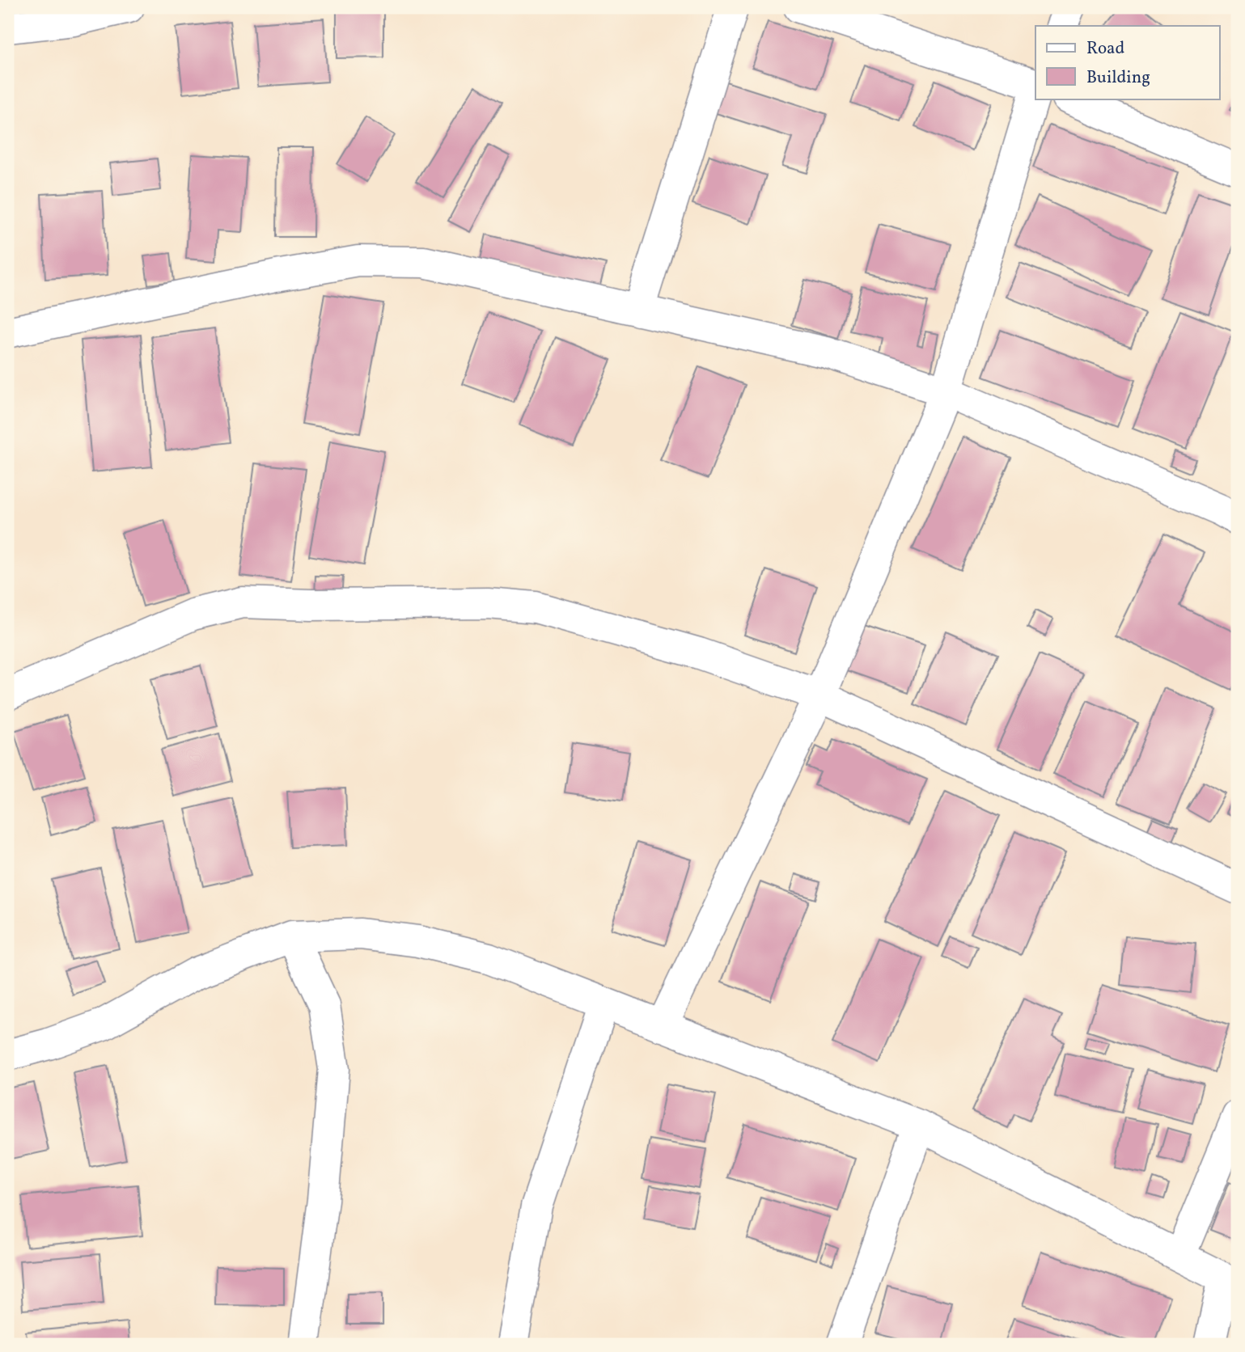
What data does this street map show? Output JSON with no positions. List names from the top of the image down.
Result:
{
  "legend": ["Road", "Building"]
}
